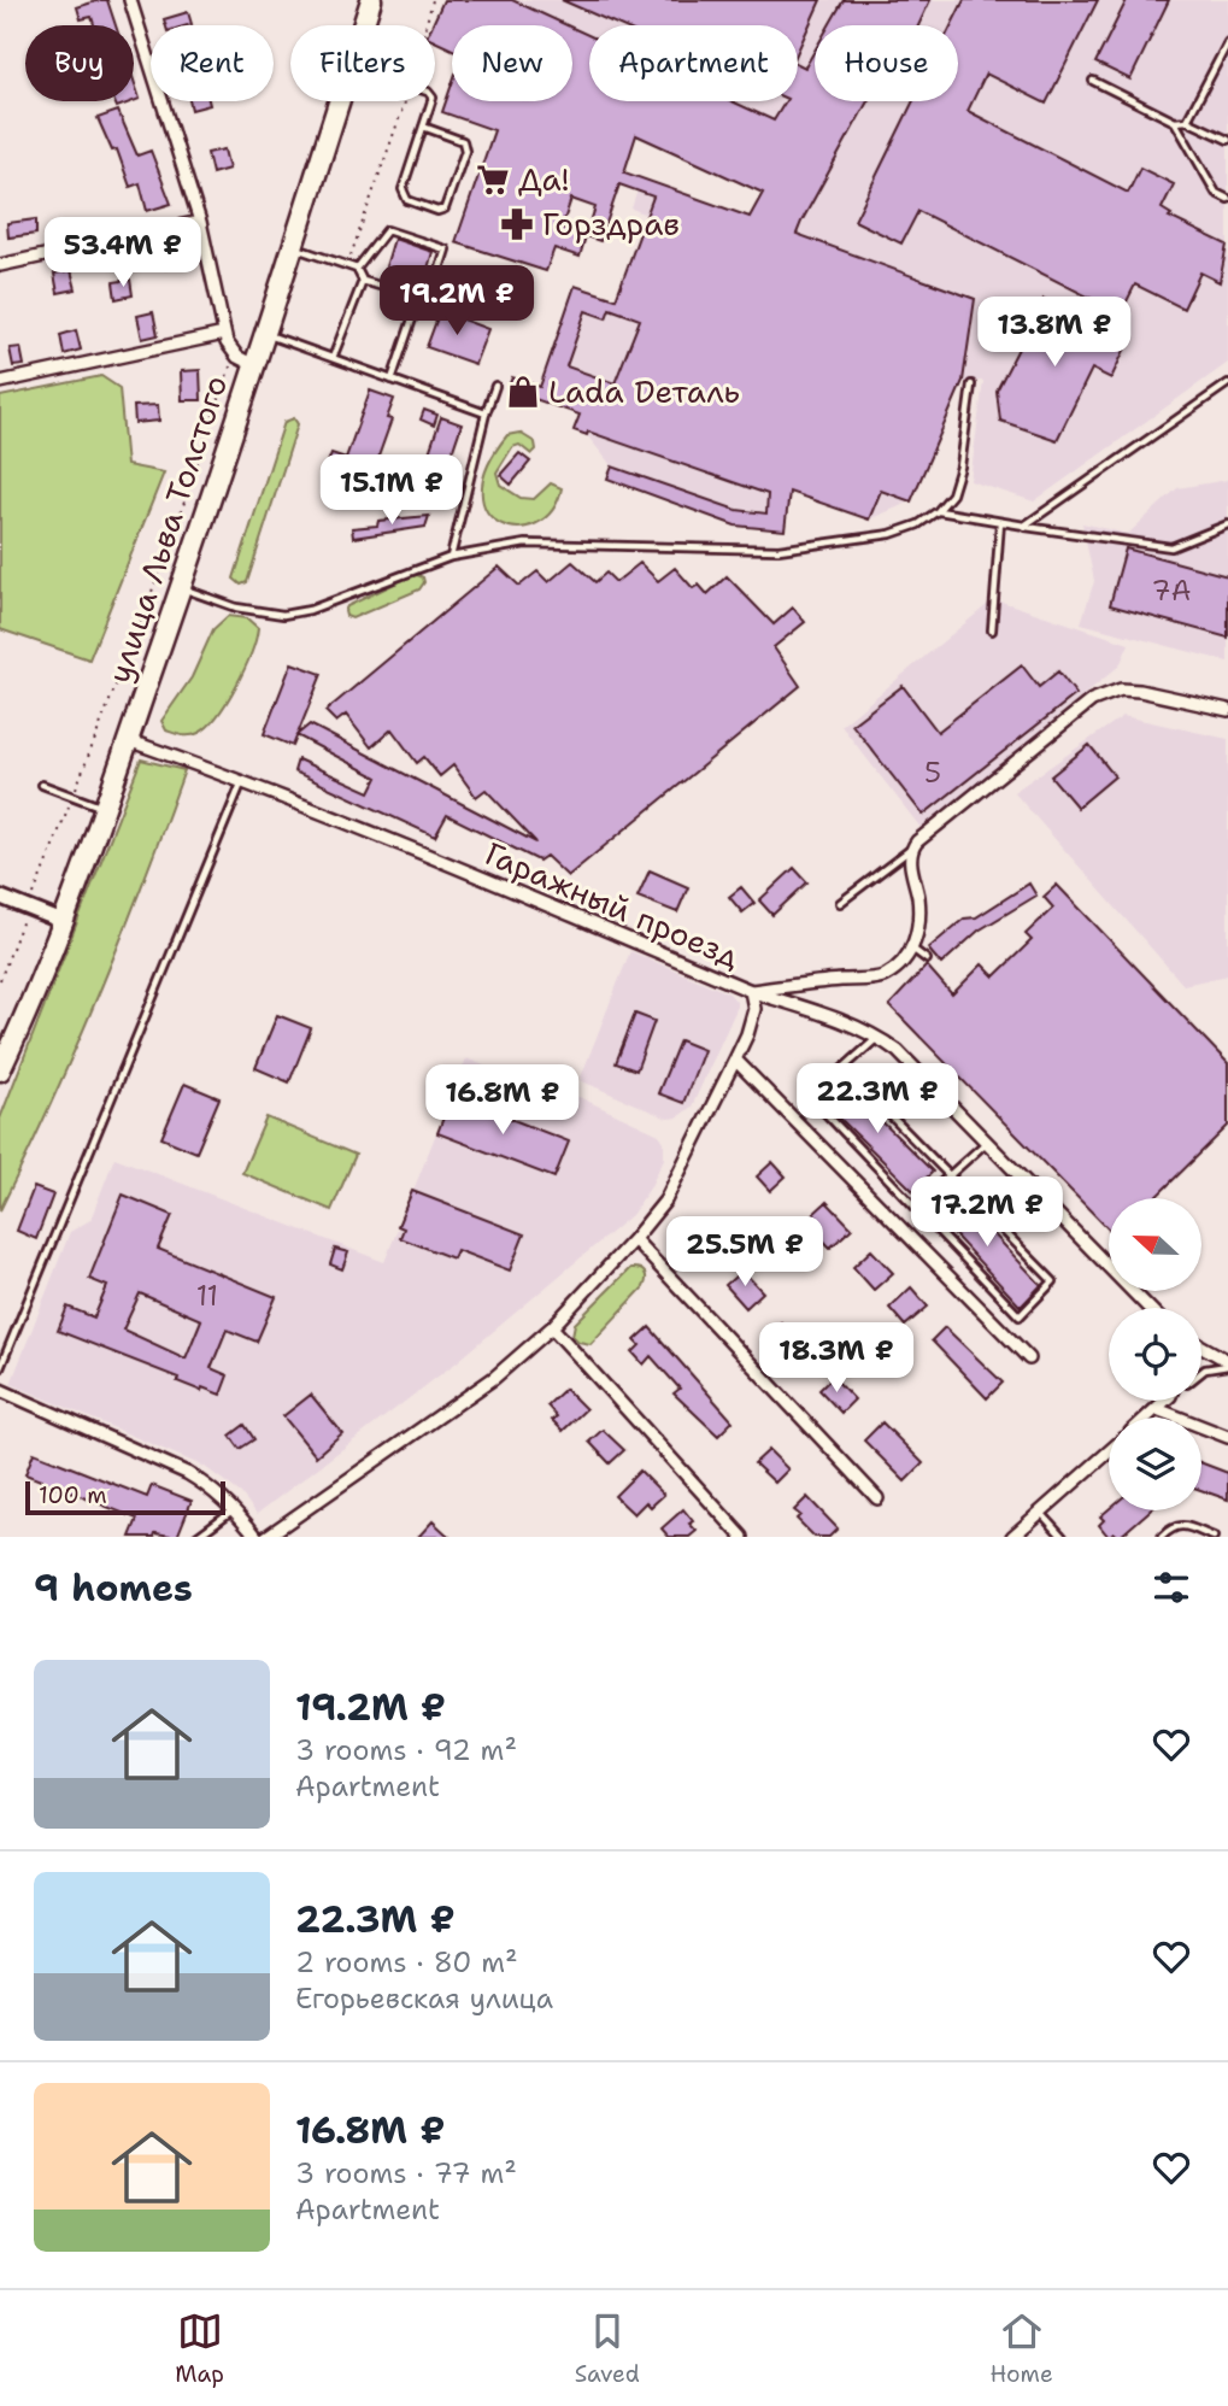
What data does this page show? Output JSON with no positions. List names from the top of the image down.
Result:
{
  "streets": {
    "highway": ["улица Льва Толстого"],
    "street": ["Гаражный проезд"]
  },
  "crossings": [
    ["улица Льва Толстого", "Гаражный проезд"]
  ],
  "places": {
    "supermarket": ["Да!"],
    "pharmacy": ["Горздрав"],
    "shop": ["Lada Dеталь"]
  },
  "house_numbers": ["7А", "5", "11"],
  "scale_bar": "100 m",
  "north": "left",
  "page": {
    "chip": [
      "Buy",
      "Rent",
      "Filters",
      "New",
      "Apartment",
      "House"
    ],
    "price": [
      "53.4M ₽",
      "19.2M ₽",
      "13.8M ₽",
      "15.1M ₽",
      "22.3M ₽",
      "16.8M ₽",
      "17.2M ₽",
      "25.5M ₽",
      "18.3M ₽"
    ],
    "scale": "100 m",
    "heading": "9 homes",
    "list": [
      {
        "name": "19.2M ₽",
        "note": "3 rooms · 92 m² · Apartment"
      },
      {
        "name": "22.3M ₽",
        "note": "2 rooms · 80 m² · Егорьевская улица"
      },
      {
        "name": "16.8M ₽",
        "note": "3 rooms · 77 m² · Apartment"
      }
    ],
    "tabs": ["Map", "Saved", "Home"]
  }
}
